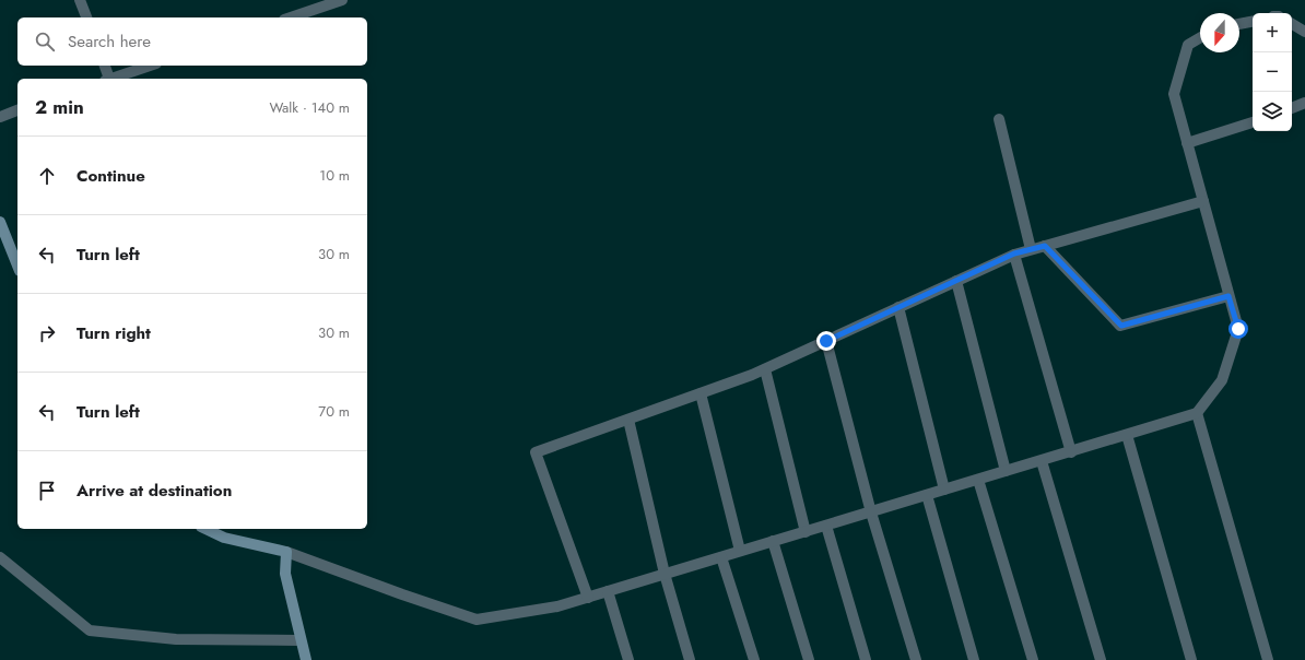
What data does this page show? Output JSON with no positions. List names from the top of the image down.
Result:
{
  "north": "bottom",
  "page": {
    "map_buttons": ["+", "−"],
    "search": "Search here",
    "heading": ["2 min", "Walk · 140 m"],
    "list": [
      ["Continue", "10 m"],
      ["Turn left", "30 m"],
      ["Turn right", "30 m"],
      ["Turn left", "70 m"],
      "Arrive at destination"
    ]
  }
}
